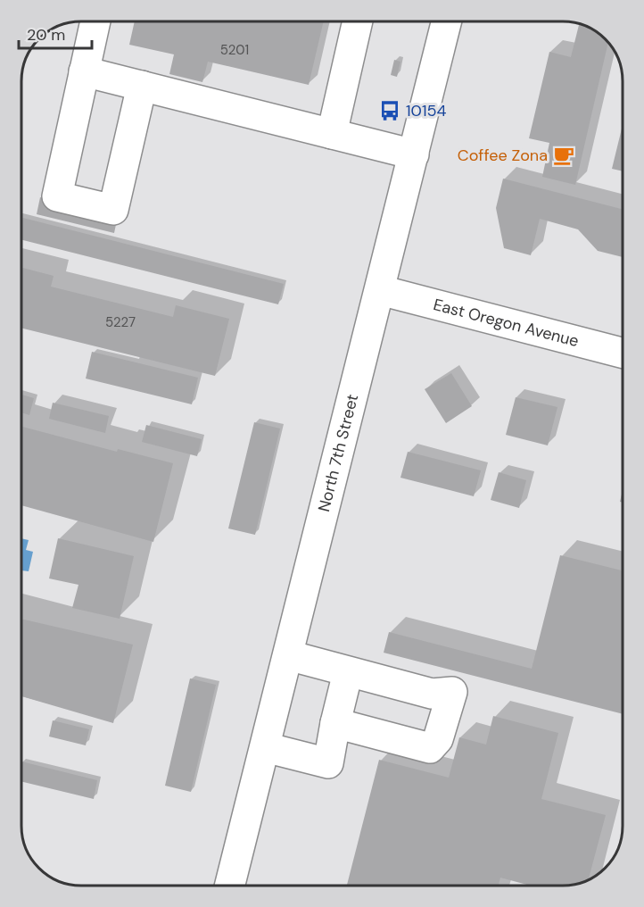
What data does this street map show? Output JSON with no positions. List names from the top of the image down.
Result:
{
  "streets": {
    "main road": ["East Oregon Avenue", "North 7th Street"]
  },
  "crossings": [
    ["East Oregon Avenue", "North 7th Street"]
  ],
  "places": {
    "bus stop": ["10154"],
    "cafe": ["Coffee Zona"]
  },
  "house_numbers": ["5201", "5227"],
  "scale_bar": "20 m"
}
